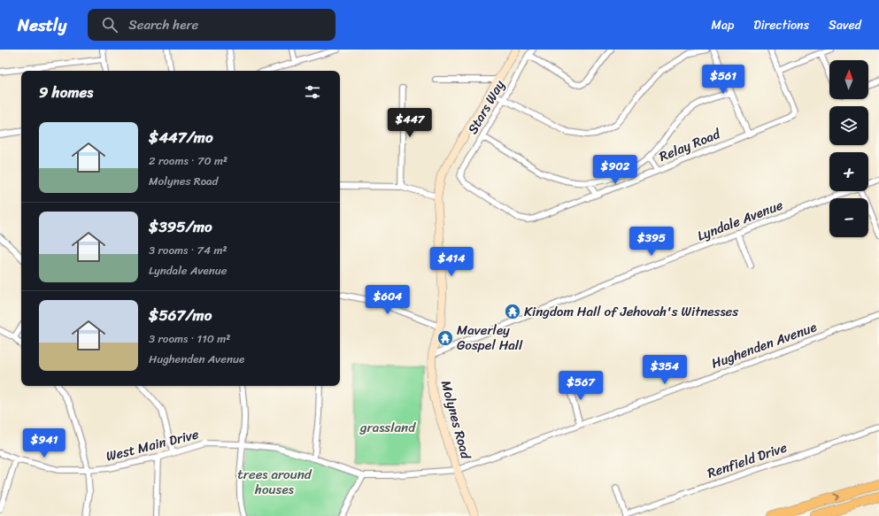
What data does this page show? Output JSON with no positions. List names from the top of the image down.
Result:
{
  "streets": {
    "main road": ["Molynes Road"],
    "street": [
      "Stars Way",
      "Relay Road",
      "Lyndale Avenue",
      "Hughenden Avenue",
      "West Main Drive",
      "Renfield Drive"
    ]
  },
  "crossings": [
    ["Stars Way", "Relay Road"],
    ["Lyndale Avenue", "Molynes Road"],
    ["Hughenden Avenue", "Molynes Road"],
    ["Hughenden Avenue", "West Main Drive"],
    ["Molynes Road", "West Main Drive"]
  ],
  "parks": ["grassland", "trees around houses"],
  "places": {
    "temple": ["Kingdom Hall of Jehovah's Witnesses", "Maverley Gospel Hall"]
  },
  "north": "top",
  "page": {
    "header": "Nestly",
    "search": "Search here",
    "nav": ["Map", "Directions", "Saved"],
    "map_buttons": ["+", "−"],
    "price": [
      "$561",
      "$447",
      "$902",
      "$395",
      "$414",
      "$604",
      "$354",
      "$567",
      "$941"
    ],
    "heading": "9 homes",
    "list": [
      {
        "name": "$447/mo",
        "note": "2 rooms · 70 m² · Molynes Road"
      },
      {
        "name": "$395/mo",
        "note": "3 rooms · 74 m² · Lyndale Avenue"
      },
      {
        "name": "$567/mo",
        "note": "3 rooms · 110 m² · Hughenden Avenue"
      }
    ]
  }
}
